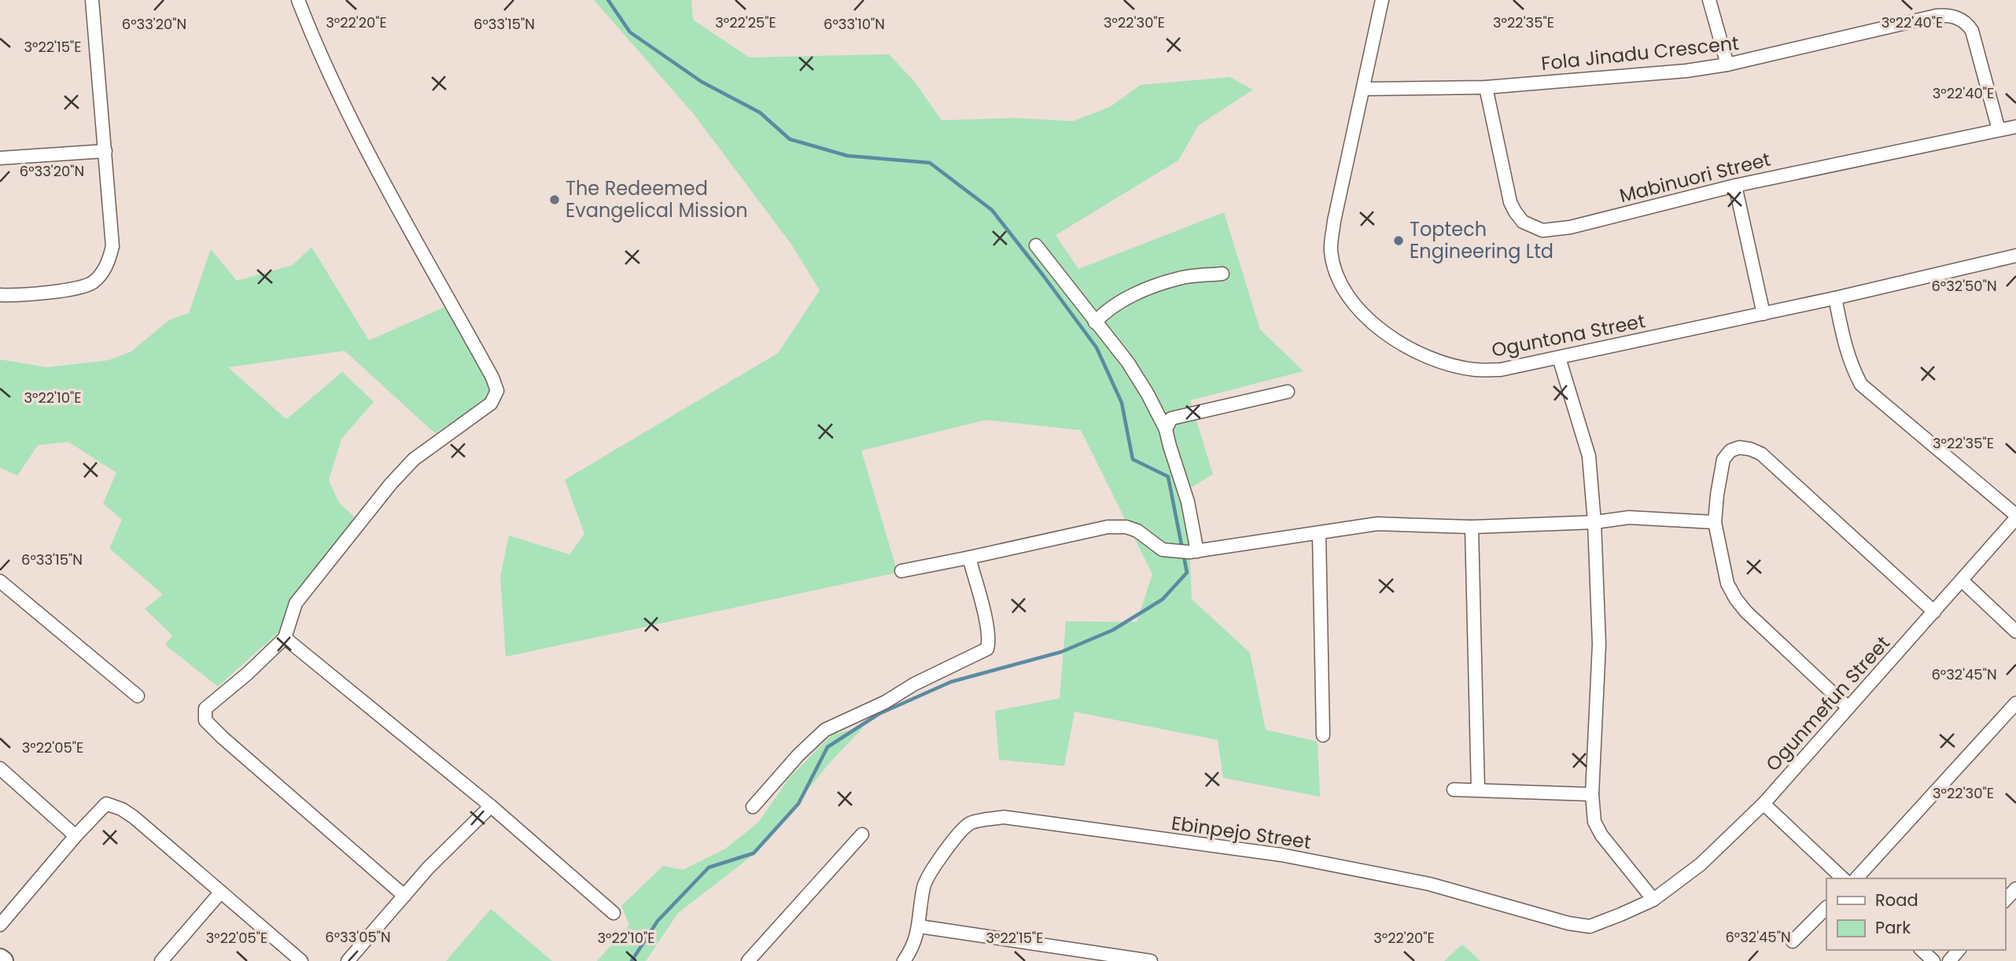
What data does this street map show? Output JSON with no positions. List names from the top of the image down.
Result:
{
  "streets": {
    "street": [
      "Fola Jinadu Crescent",
      "Mabinuori Street",
      "Oguntona Street",
      "Ogunmefun Street",
      "Ebinpejo Street"
    ]
  },
  "crossings": [
    ["Fola Jinadu Crescent", "Mabinuori Street"],
    ["Fola Jinadu Crescent", "Oguntona Street"],
    ["Ogunmefun Street", "Ebinpejo Street"]
  ],
  "places": ["The Redeemed Evangelical Mission", "Toptech Engineering Ltd"],
  "legend": ["Road", "Park"],
  "coordinates": [
    "3°22'20\"E",
    "3°22'25\"E",
    "3°22'30\"E",
    "3°22'35\"E",
    "3°22'40\"E",
    "6°33'20\"N",
    "6°33'15\"N",
    "6°33'10\"N",
    "3°22'15\"E",
    "6°32'50\"N",
    "3°22'10\"E",
    "6°32'45\"N",
    "3°22'05\"E",
    "6°33'05\"N"
  ]
}
